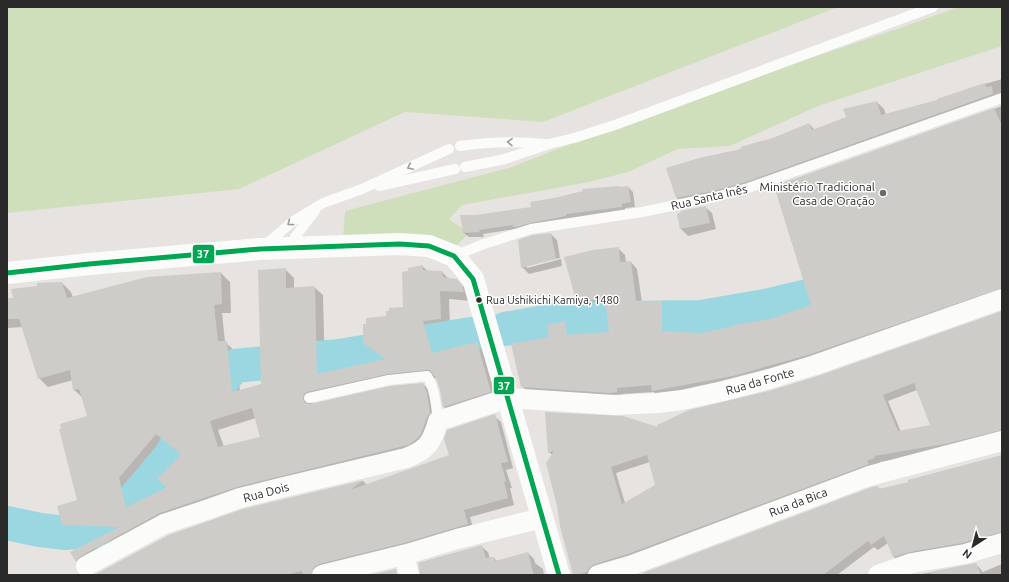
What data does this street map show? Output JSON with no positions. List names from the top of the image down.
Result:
{
  "streets": {
    "street": ["Rua da Fonte", "Rua Dois", "Rua da Bica"],
    "lane": ["Rua Santa Inês"]
  },
  "places": ["Ministério Tradicional Casa de Oração", "Rua Ushikichi Kamiya, 1480"],
  "lines": ["transit line 37"],
  "north": "bottom left"
}
